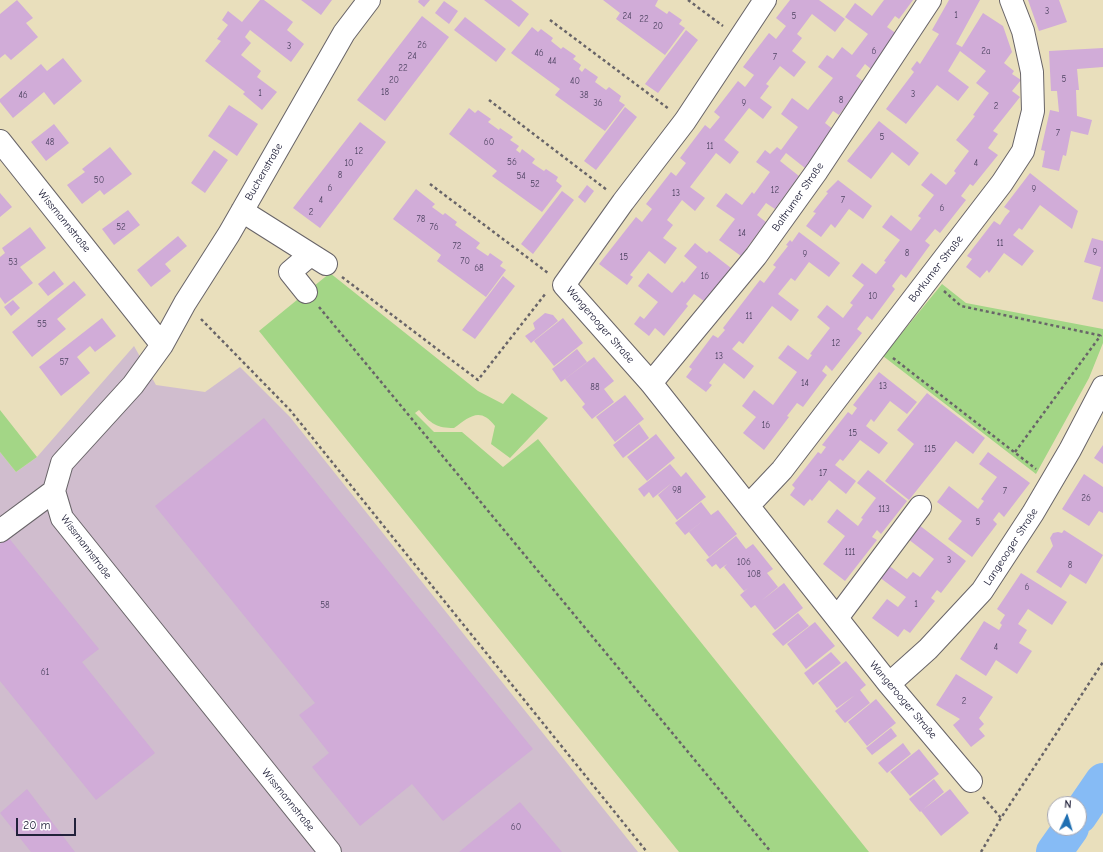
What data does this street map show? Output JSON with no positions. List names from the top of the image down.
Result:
{
  "streets": {
    "street": [
      "Buchenstraße",
      "Baltrumer Straße",
      "Wissmannstraße",
      "Borkumer Straße",
      "Wangerooger Straße",
      "Langeooger Straße"
    ]
  },
  "crossings": [
    ["Buchenstraße", "Wissmannstraße"],
    ["Baltrumer Straße", "Wangerooger Straße"],
    ["Borkumer Straße", "Wangerooger Straße"],
    ["Wangerooger Straße", "Langeooger Straße"]
  ],
  "house_numbers": [
    "3",
    "1",
    "24",
    "5",
    "22",
    "20",
    "26",
    "3",
    "6",
    "2a",
    "46",
    "24",
    "7",
    "44",
    "22",
    "5",
    "20",
    "40",
    "18",
    "1",
    "3",
    "46",
    "38",
    "8",
    "36",
    "9",
    "2",
    "7",
    "5",
    "48",
    "60",
    "11",
    "12",
    "56",
    "10",
    "4",
    "8",
    "54",
    "50",
    "52",
    "6",
    "9",
    "12",
    "13",
    "4",
    "7",
    "6",
    "2",
    "78",
    "52",
    "76",
    "14",
    "11",
    "72",
    "9",
    "8",
    "9",
    "15",
    "70",
    "53",
    "68",
    "16",
    "10",
    "11",
    "55",
    "12",
    "13",
    "57",
    "14",
    "13",
    "88",
    "16",
    "15",
    "115",
    "17",
    "98",
    "7",
    "26",
    "113",
    "5",
    "111",
    "3",
    "106",
    "8",
    "108",
    "6",
    "1",
    "58",
    "4",
    "61",
    "2",
    "60"
  ],
  "scale_bar": "20 m",
  "north": "top"
}
